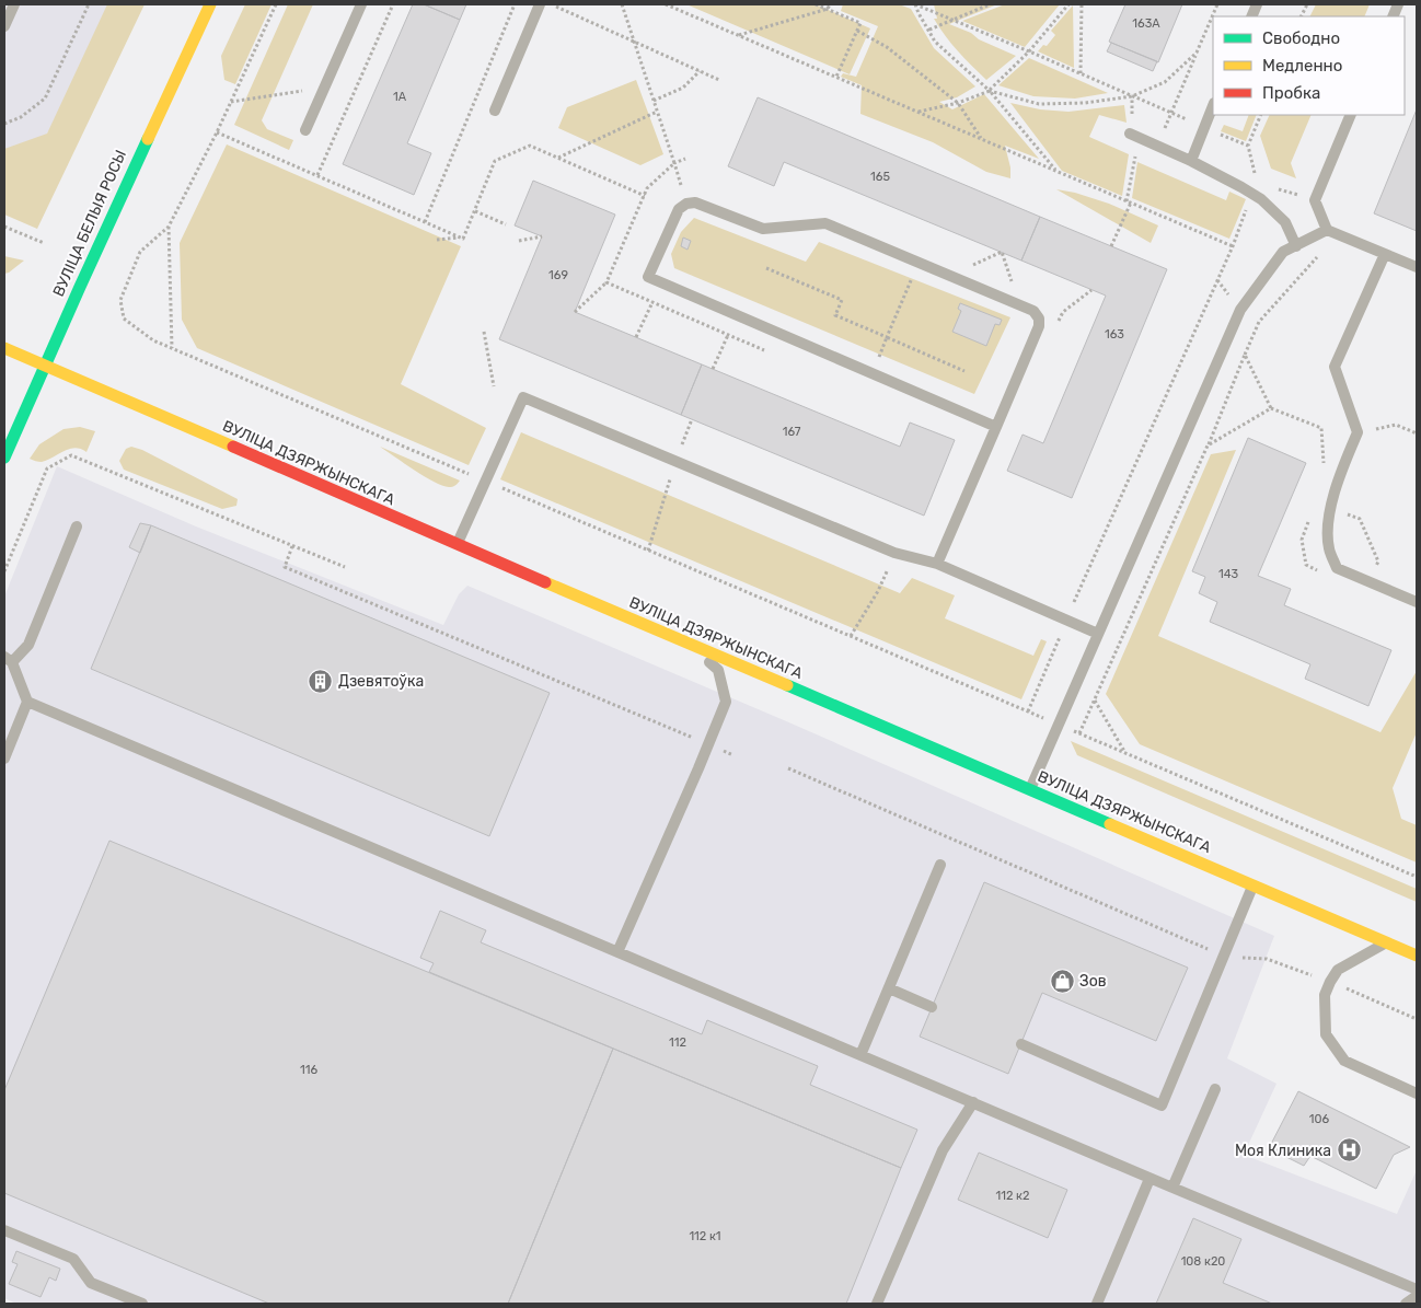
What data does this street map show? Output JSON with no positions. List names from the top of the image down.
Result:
{
  "streets": {
    "main road": ["ВУЛІЦА БЕЛЫЯ РОСЫ", "ВУЛІЦА ДЗЯРЖЫНСКАГА"]
  },
  "crossings": [
    ["ВУЛІЦА БЕЛЫЯ РОСЫ", "ВУЛІЦА ДЗЯРЖЫНСКАГА"]
  ],
  "places": {
    "building": ["Дзевятоўка"],
    "shop": ["Зов"],
    "hospital": ["Моя Клиника"]
  },
  "house_numbers": [
    "163А",
    "1А",
    "165",
    "169",
    "163",
    "167",
    "143",
    "112",
    "116",
    "106",
    "112 к2",
    "112 к1",
    "108 к20"
  ],
  "legend": ["Свободно", "Медленно", "Пробка"]
}
